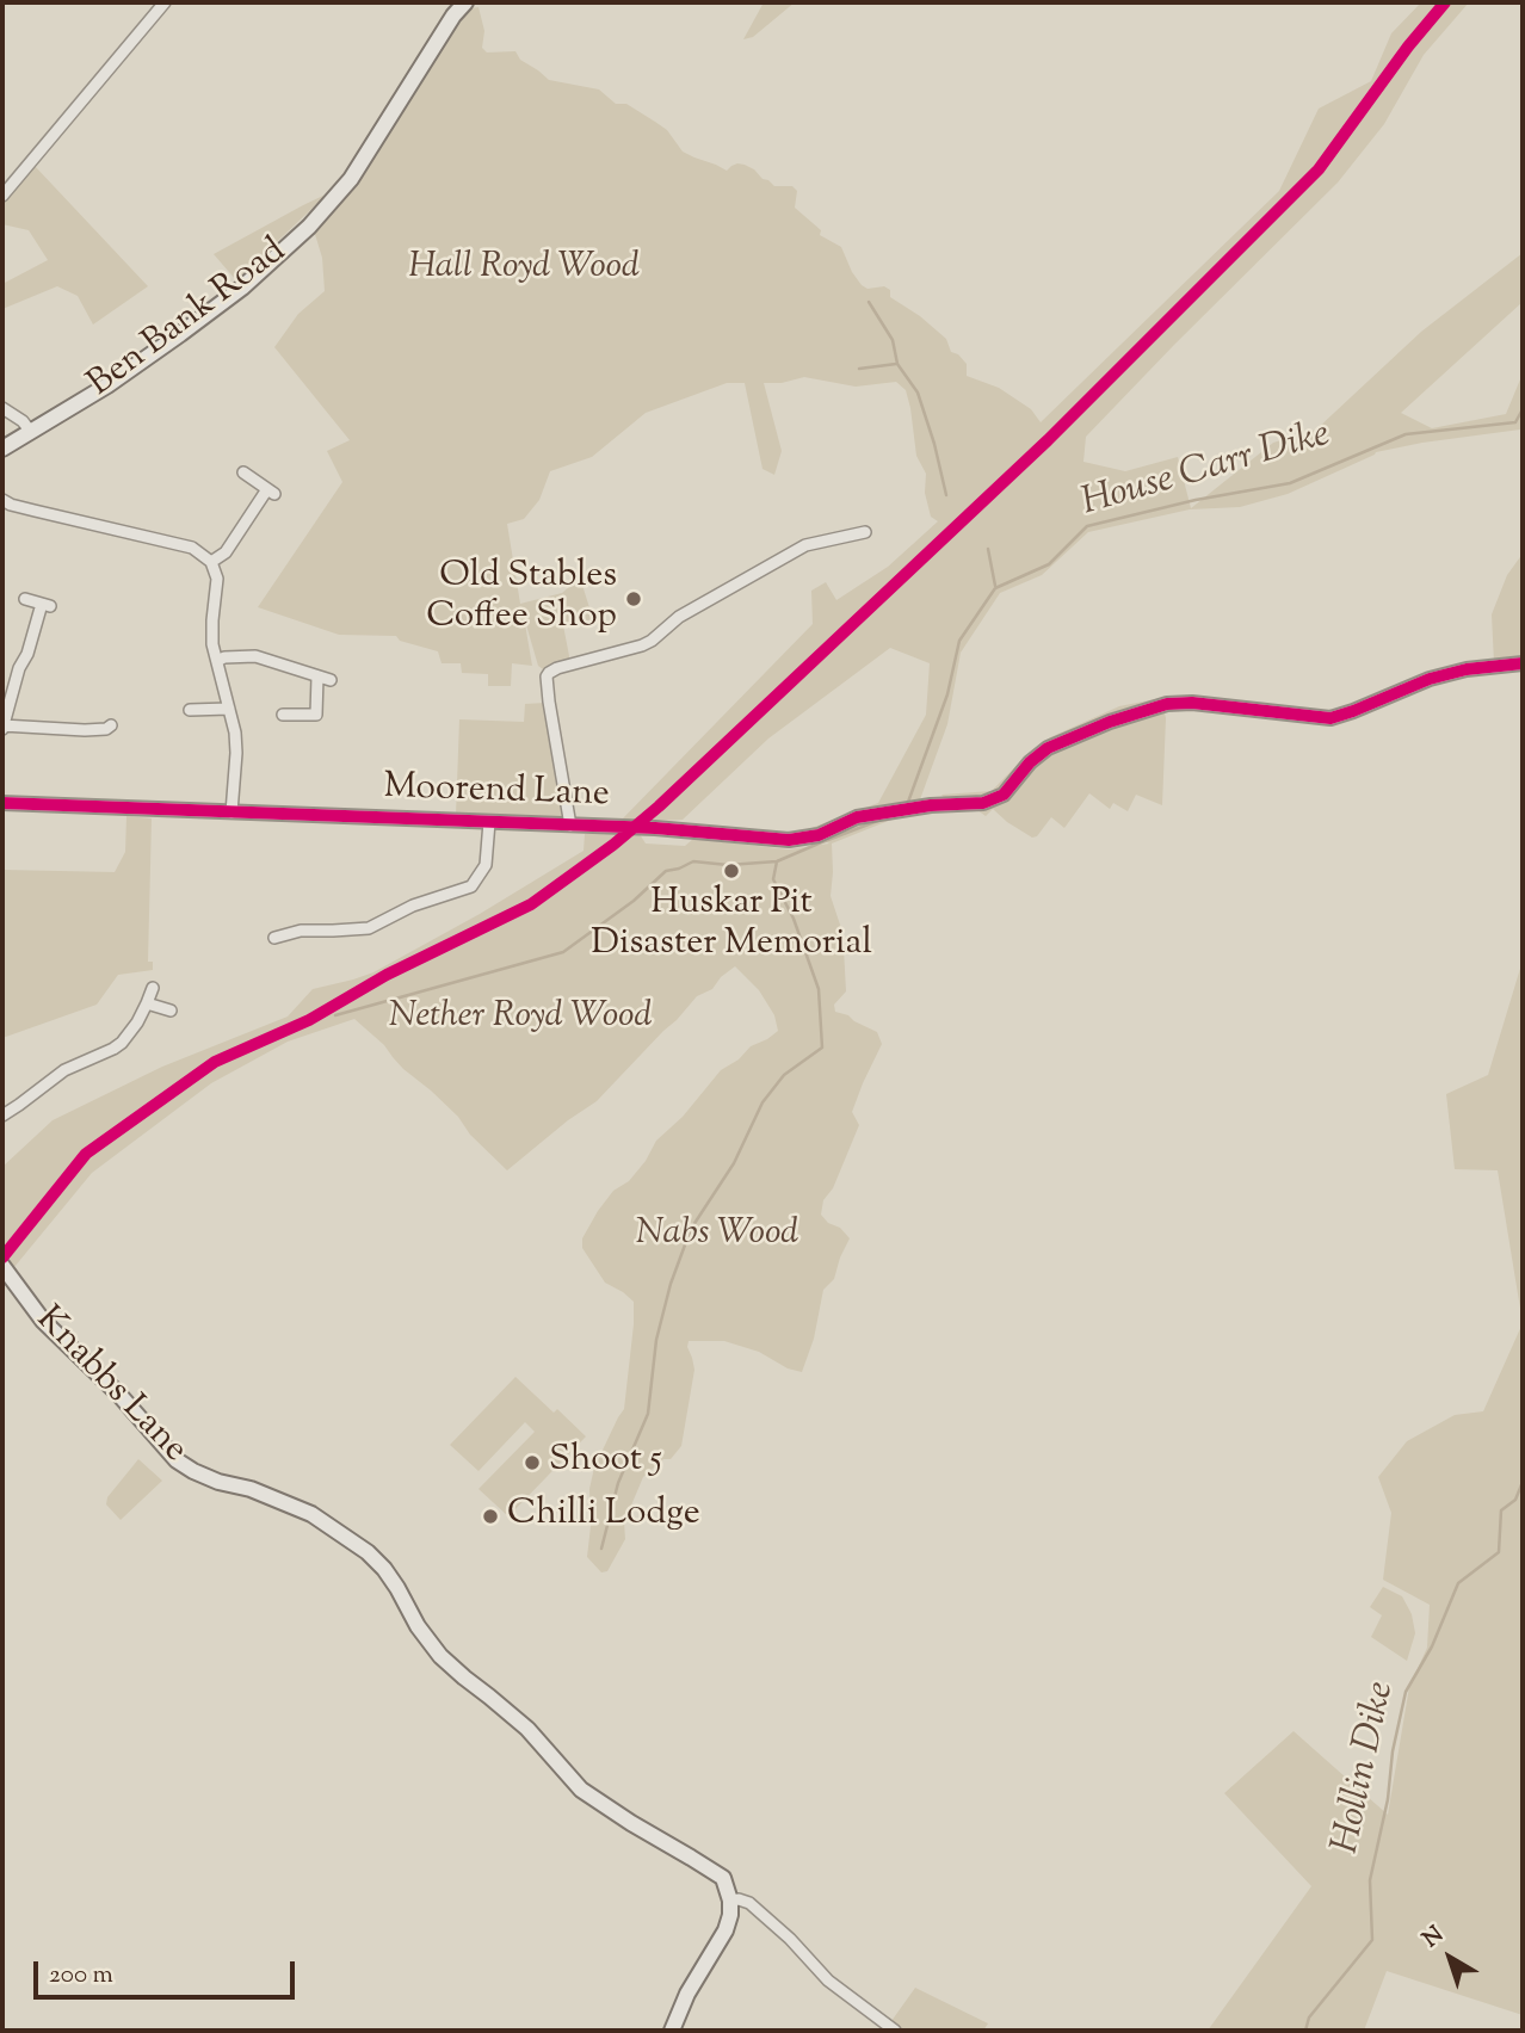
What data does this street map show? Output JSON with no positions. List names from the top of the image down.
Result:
{
  "streets": {
    "main road": ["Ben Bank Road", "Knabbs Lane"],
    "street": ["Moorend Lane"]
  },
  "water": ["House Carr Dike", "Hollin Dike"],
  "parks": ["Hall Royd Wood", "Nether Royd Wood", "Nabs Wood"],
  "places": [
    "Old Stables Coffee Shop",
    "Huskar Pit Disaster Memorial",
    "Shoot 5",
    "Chilli Lodge"
  ],
  "scale_bar": "200 m",
  "north": "top left"
}
